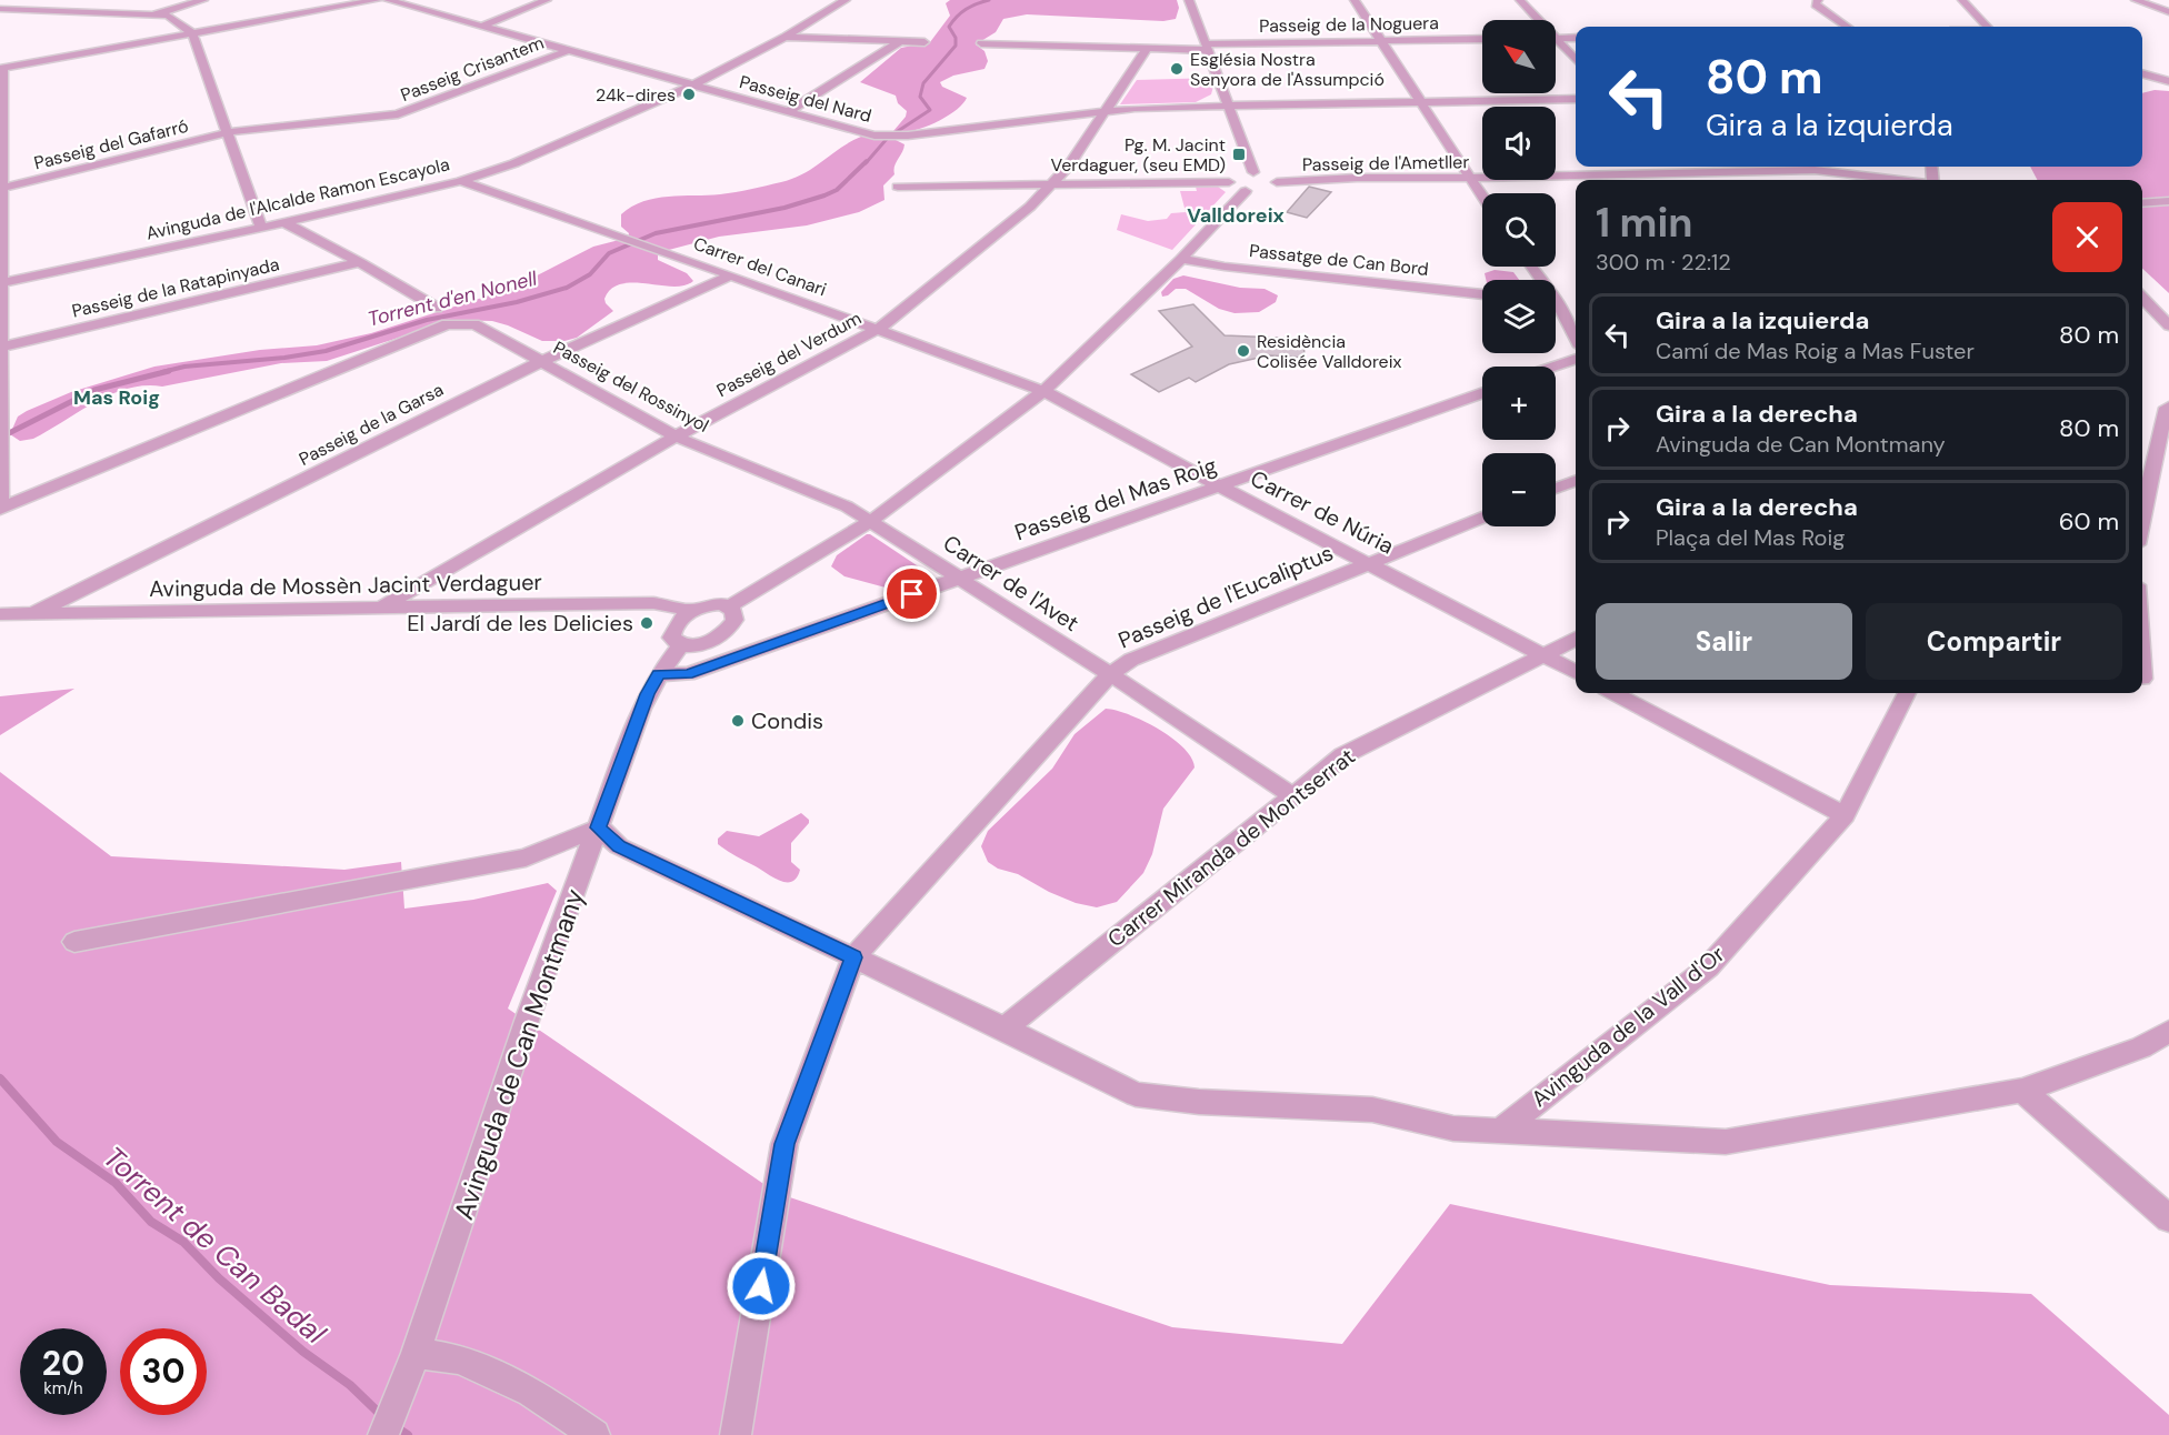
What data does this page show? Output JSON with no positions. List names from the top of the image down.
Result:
{
  "streets": {
    "street": [
      "Passeig de la Noguera",
      "Passeig Crisantem",
      "Passeig del Nard",
      "Passeig del Gafarró",
      "Passeig de l'Ametller",
      "Avinguda de l'Alcalde Ramon Escayola",
      "Passatge de Can Bord",
      "Carrer del Canari",
      "Passeig de la Ratapinyada",
      "Passeig del Verdum",
      "Passeig del Rossinyol",
      "Passeig de la Garsa",
      "Passeig del Mas Roig",
      "Carrer de Núria",
      "Carrer de l'Avet",
      "Avinguda de Mossèn Jacint Verdaguer",
      "Passeig de l'Eucaliptus",
      "Carrer Miranda de Montserrat",
      "Avinguda de la Vall d'Or",
      "Avinguda de Can Montmany"
    ]
  },
  "crossings": [
    ["Passeig de la Noguera", "Passeig del Verdum"],
    ["Passeig Crisantem", "Passeig del Nard"],
    ["Passeig Crisantem", "Passeig del Gafarró"],
    ["Passeig del Nard", "Avinguda de l'Alcalde Ramon Escayola"],
    ["Passeig del Nard", "Passeig del Verdum"],
    ["Avinguda de l'Alcalde Ramon Escayola", "Carrer del Canari"],
    ["Carrer del Canari", "Passeig del Verdum"],
    ["Carrer del Canari", "Passeig de la Garsa"],
    ["Carrer del Canari", "Carrer de Núria"],
    ["Passeig del Verdum", "Passeig del Rossinyol"],
    ["Passeig del Verdum", "Avinguda de Mossèn Jacint Verdaguer"],
    ["Passeig del Rossinyol", "Passeig de la Garsa"],
    ["Passeig del Rossinyol", "Carrer de l'Avet"],
    ["Passeig de la Garsa", "Avinguda de Mossèn Jacint Verdaguer"],
    ["Passeig del Mas Roig", "Carrer de Núria"],
    ["Passeig del Mas Roig", "Carrer de l'Avet"],
    ["Passeig del Mas Roig", "Avinguda de Can Montmany"],
    ["Carrer de Núria", "Passeig de l'Eucaliptus"],
    ["Carrer de Núria", "Carrer Miranda de Montserrat"],
    ["Carrer de l'Avet", "Passeig de l'Eucaliptus"],
    ["Carrer de l'Avet", "Carrer Miranda de Montserrat"]
  ],
  "districts": ["Valldoreix", "Mas Roig"],
  "water": ["Torrent d'en Nonell", "Torrent de Can Badal"],
  "places": {
    "other": [
      "Església Nostra Senyora de l'Assumpció",
      "24k-dires",
      "Residència Colisée Valldoreix",
      "El Jardí de les Delicies",
      "Condis"
    ],
    "transit": ["Pg. M. Jacint Verdaguer, (seu EMD)"]
  },
  "north": "top left",
  "page": {
    "map_buttons": ["+", "−"],
    "turn": ["80 m", "Gira a la izquierda"],
    "heading": ["1 min", "300 m · 22:12"],
    "list": [
      {
        "name": "Gira a la izquierda",
        "note": "Camí de Mas Roig a Mas Fuster",
        "value": "80 m"
      },
      {
        "name": "Gira a la derecha",
        "note": "Avinguda de Can Montmany",
        "value": "80 m"
      },
      {
        "name": "Gira a la derecha",
        "note": "Plaça del Mas Roig",
        "value": "60 m"
      }
    ],
    "buttons": ["Salir", "Compartir"],
    "speed": "20 km/h",
    "limit": "30"
  }
}
